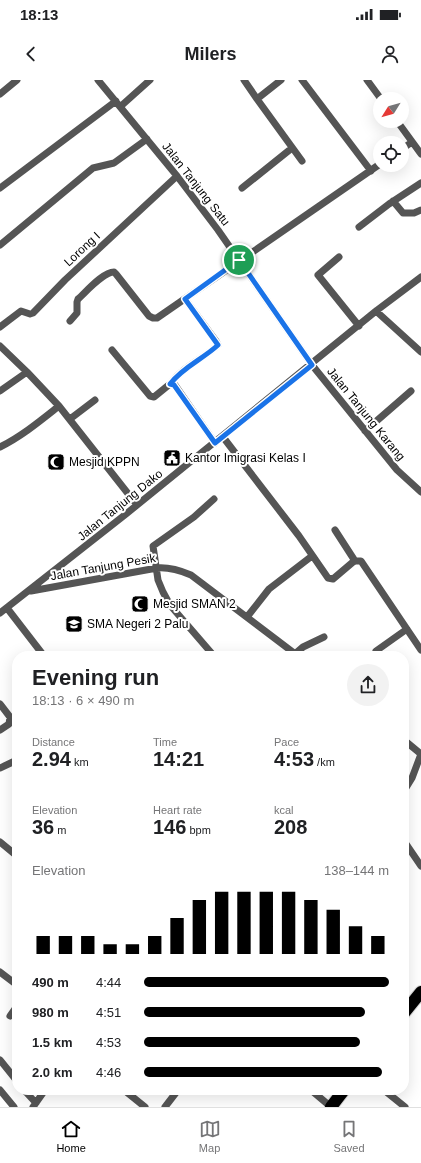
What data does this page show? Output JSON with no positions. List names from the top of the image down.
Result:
{
  "streets": {
    "street": [
      "Jalan Tanjung Satu",
      "Lorong I",
      "Jalan Tanjung Karang",
      "Jalan Tanjung Dako",
      "Jalan Tanjung Pesik"
    ]
  },
  "crossings": [
    ["Jalan Tanjung Satu", "Lorong I"],
    ["Jalan Tanjung Satu", "Jalan Tanjung Karang"],
    ["Jalan Tanjung Satu", "Jalan Tanjung Dako"],
    ["Jalan Tanjung Karang", "Jalan Tanjung Dako"],
    ["Jalan Tanjung Dako", "Jalan Tanjung Pesik"]
  ],
  "places": {
    "public building": ["Kantor Imigrasi Kelas I"],
    "mosque": ["Mesjid KPPN", "Mesjid SMAN 2"],
    "school or university": ["SMA Negeri 2 Palu"]
  },
  "north": "bottom left",
  "page": {
    "status": "18:13",
    "header": "Milers",
    "heading": ["Evening run", "18:13 · 6 × 490 m"],
    "stats": [
      ["Distance", "2.94 km"],
      ["Time", "14:21"],
      ["Pace", "4:53 /km"],
      ["Elevation", "36 m"],
      ["Heart rate", "146 bpm"],
      ["kcal", "208"]
    ],
    "chart": ["Elevation", "138–144 m"],
    "list": [
      {
        "name": "490 m",
        "note": "4:44"
      },
      {
        "name": "980 m",
        "note": "4:51"
      },
      {
        "name": "1.5 km",
        "note": "4:53"
      },
      {
        "name": "2.0 km",
        "note": "4:46"
      }
    ],
    "tabs": ["Home", "Map", "Saved"]
  }
}
